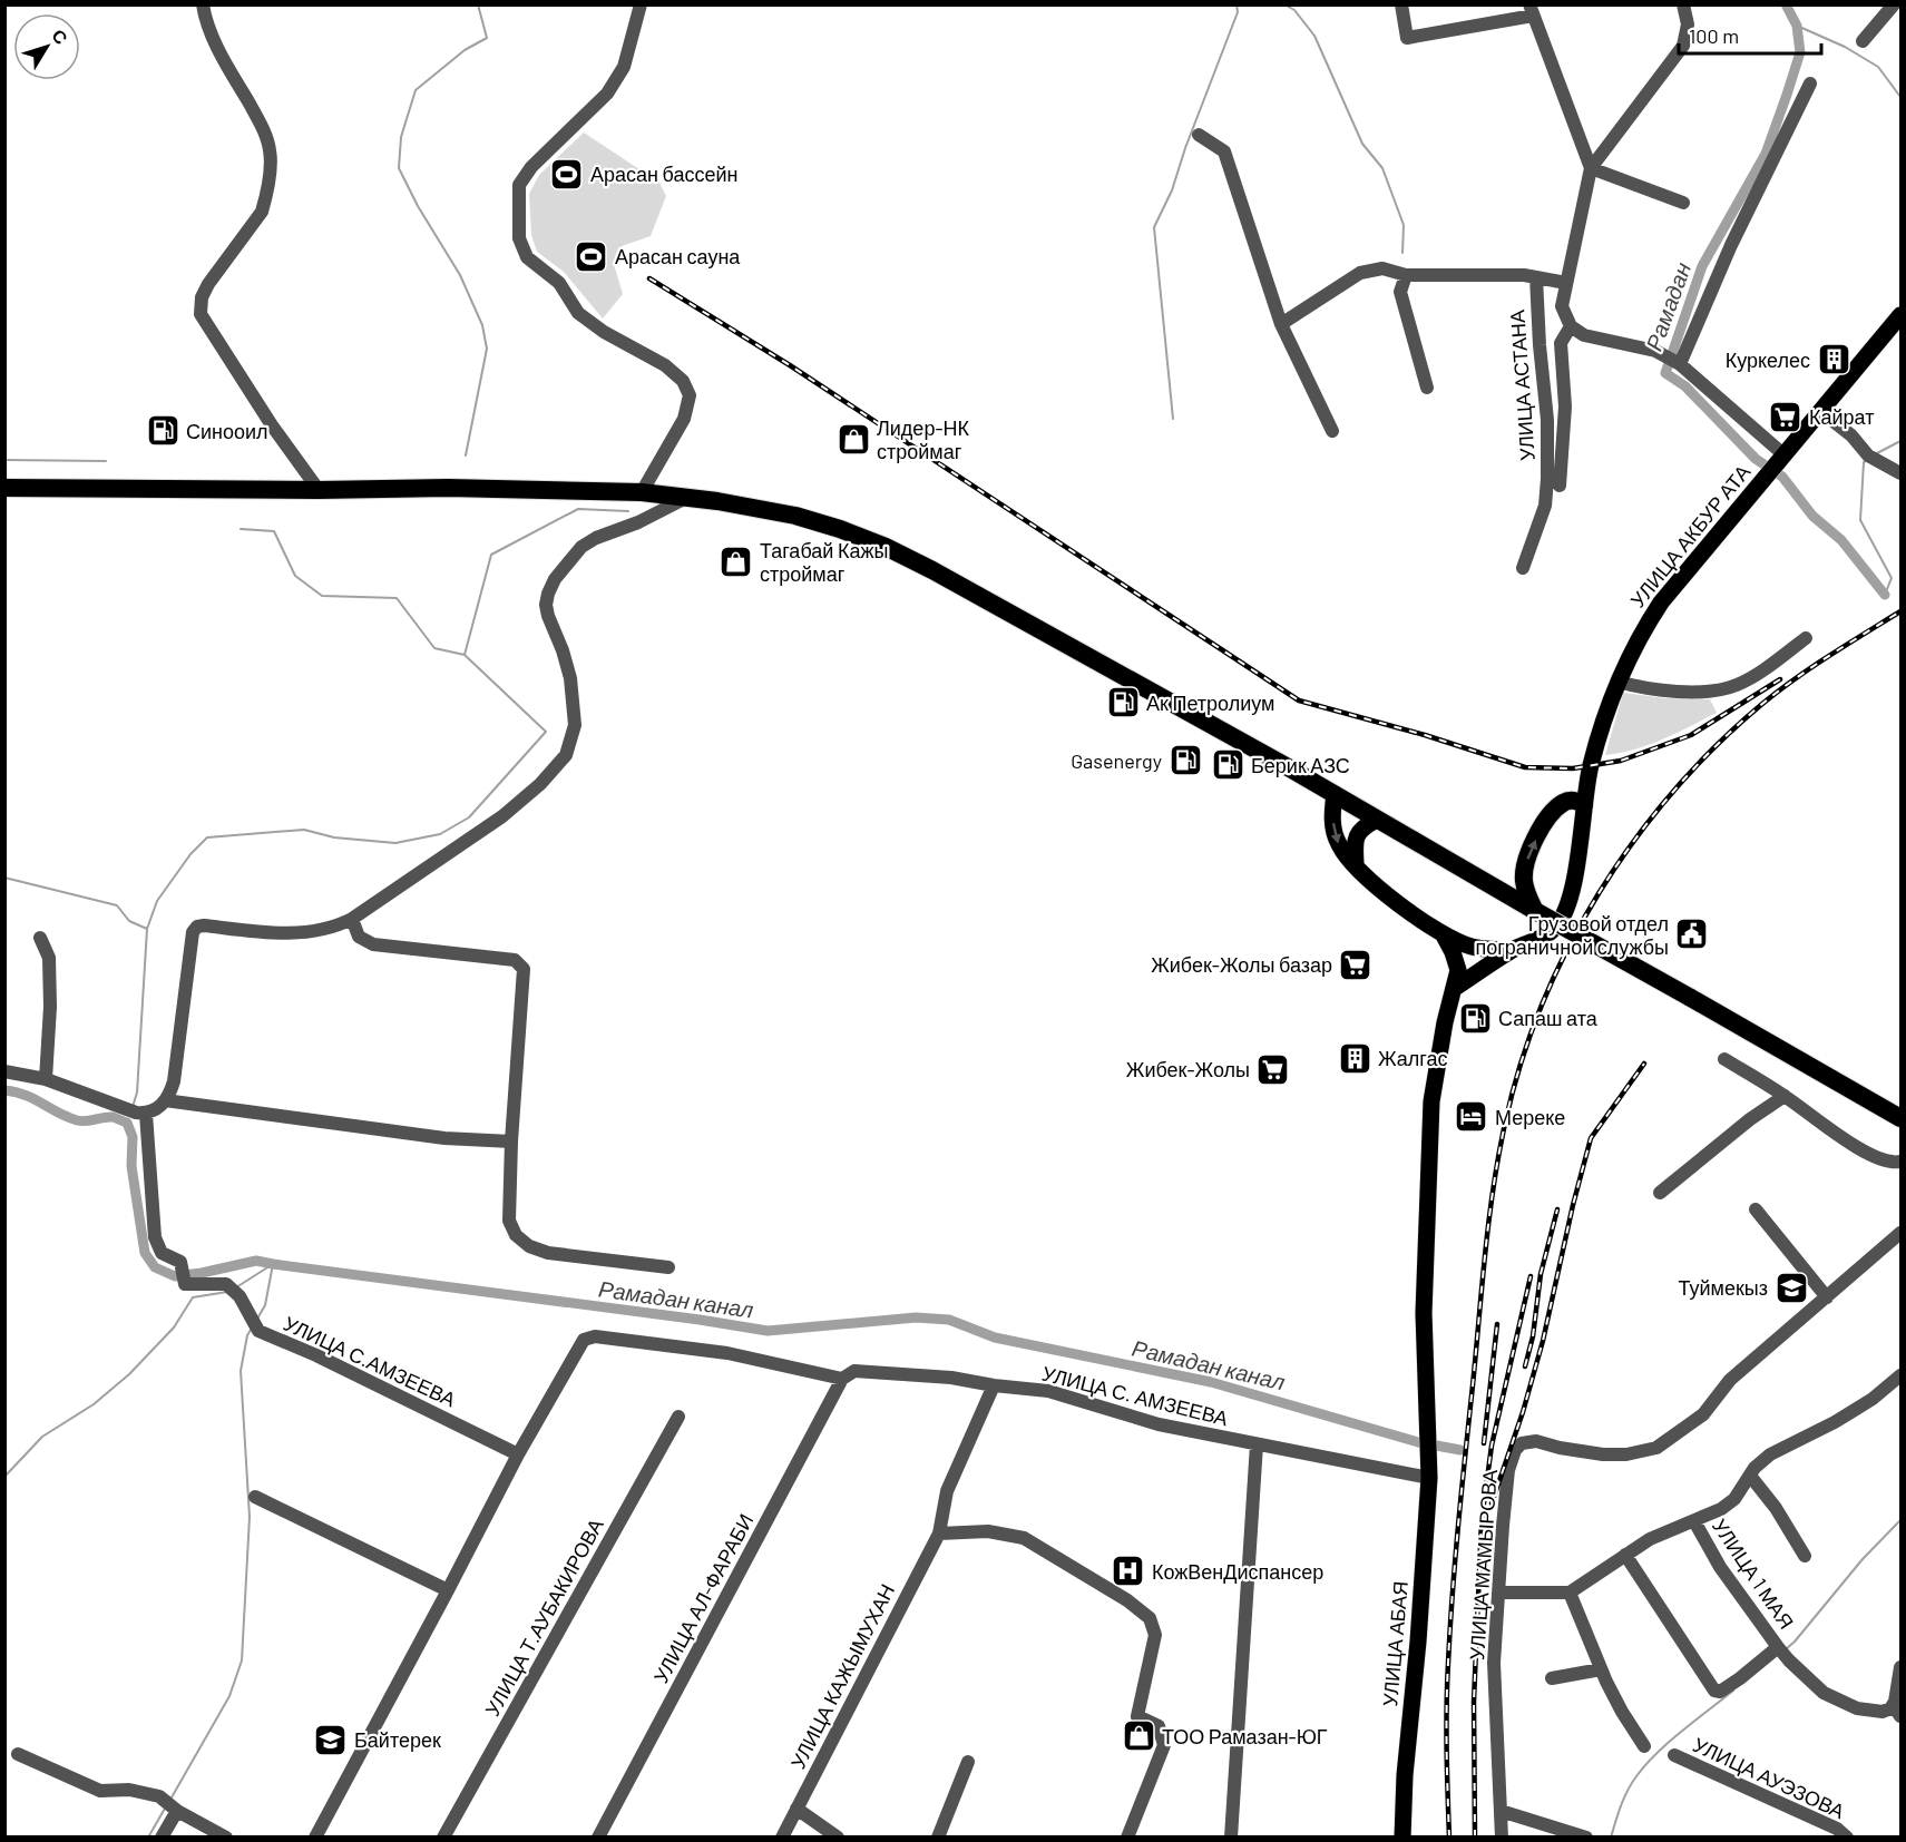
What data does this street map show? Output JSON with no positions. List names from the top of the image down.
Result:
{
  "streets": {
    "main road": ["УЛИЦА АКБУР АТА", "УЛИЦА АБАЯ"],
    "street": [
      "УЛИЦА АСТАНА",
      "УЛИЦА С.АМЗЕЕВА",
      "УЛИЦА С. АМЗЕЕВА",
      "УЛИЦА МАМЫРОВА",
      "УЛИЦА 1 МАЯ",
      "УЛИЦА АЛ-ФАРАБИ",
      "УЛИЦА Т.АУБАКИРОВА",
      "УЛИЦА КАЖЫМУХАН",
      "УЛИЦА АУЭЗОВА"
    ]
  },
  "crossings": [
    ["УЛИЦА АКБУР АТА", "УЛИЦА АБАЯ"],
    ["УЛИЦА С.АМЗЕЕВА", "УЛИЦА С. АМЗЕЕВА"],
    ["УЛИЦА С. АМЗЕЕВА", "УЛИЦА АЛ-ФАРАБИ"],
    ["УЛИЦА С. АМЗЕЕВА", "УЛИЦА АБАЯ"],
    ["УЛИЦА С. АМЗЕЕВА", "УЛИЦА КАЖЫМУХАН"]
  ],
  "water": ["Рамадан", "Рамадан канал"],
  "places": {
    "sports": ["Арасан бассейн", "Арасан сауна"],
    "building": ["Куркелес", "Жалгас"],
    "supermarket": ["Кайрат", "Жибек-Жолы базар", "Жибек-Жолы"],
    "fuel station": [
      "Синооил",
      "Ак Петролиум",
      "Gasenergy",
      "Берик АЗС",
      "Сапаш ата"
    ],
    "shop": ["Лидер-НК строймаг", "Тагабай Кажы строймаг", "ТОО Рамазан-ЮГ"],
    "public building": ["Грузовой отдел пограничной службы"],
    "hotel": ["Мереке"],
    "school or university": ["Туймекыз", "Байтерек"],
    "hospital": ["КожВенДиспансер"]
  },
  "scale_bar": "100 m",
  "north": "top right"
}
